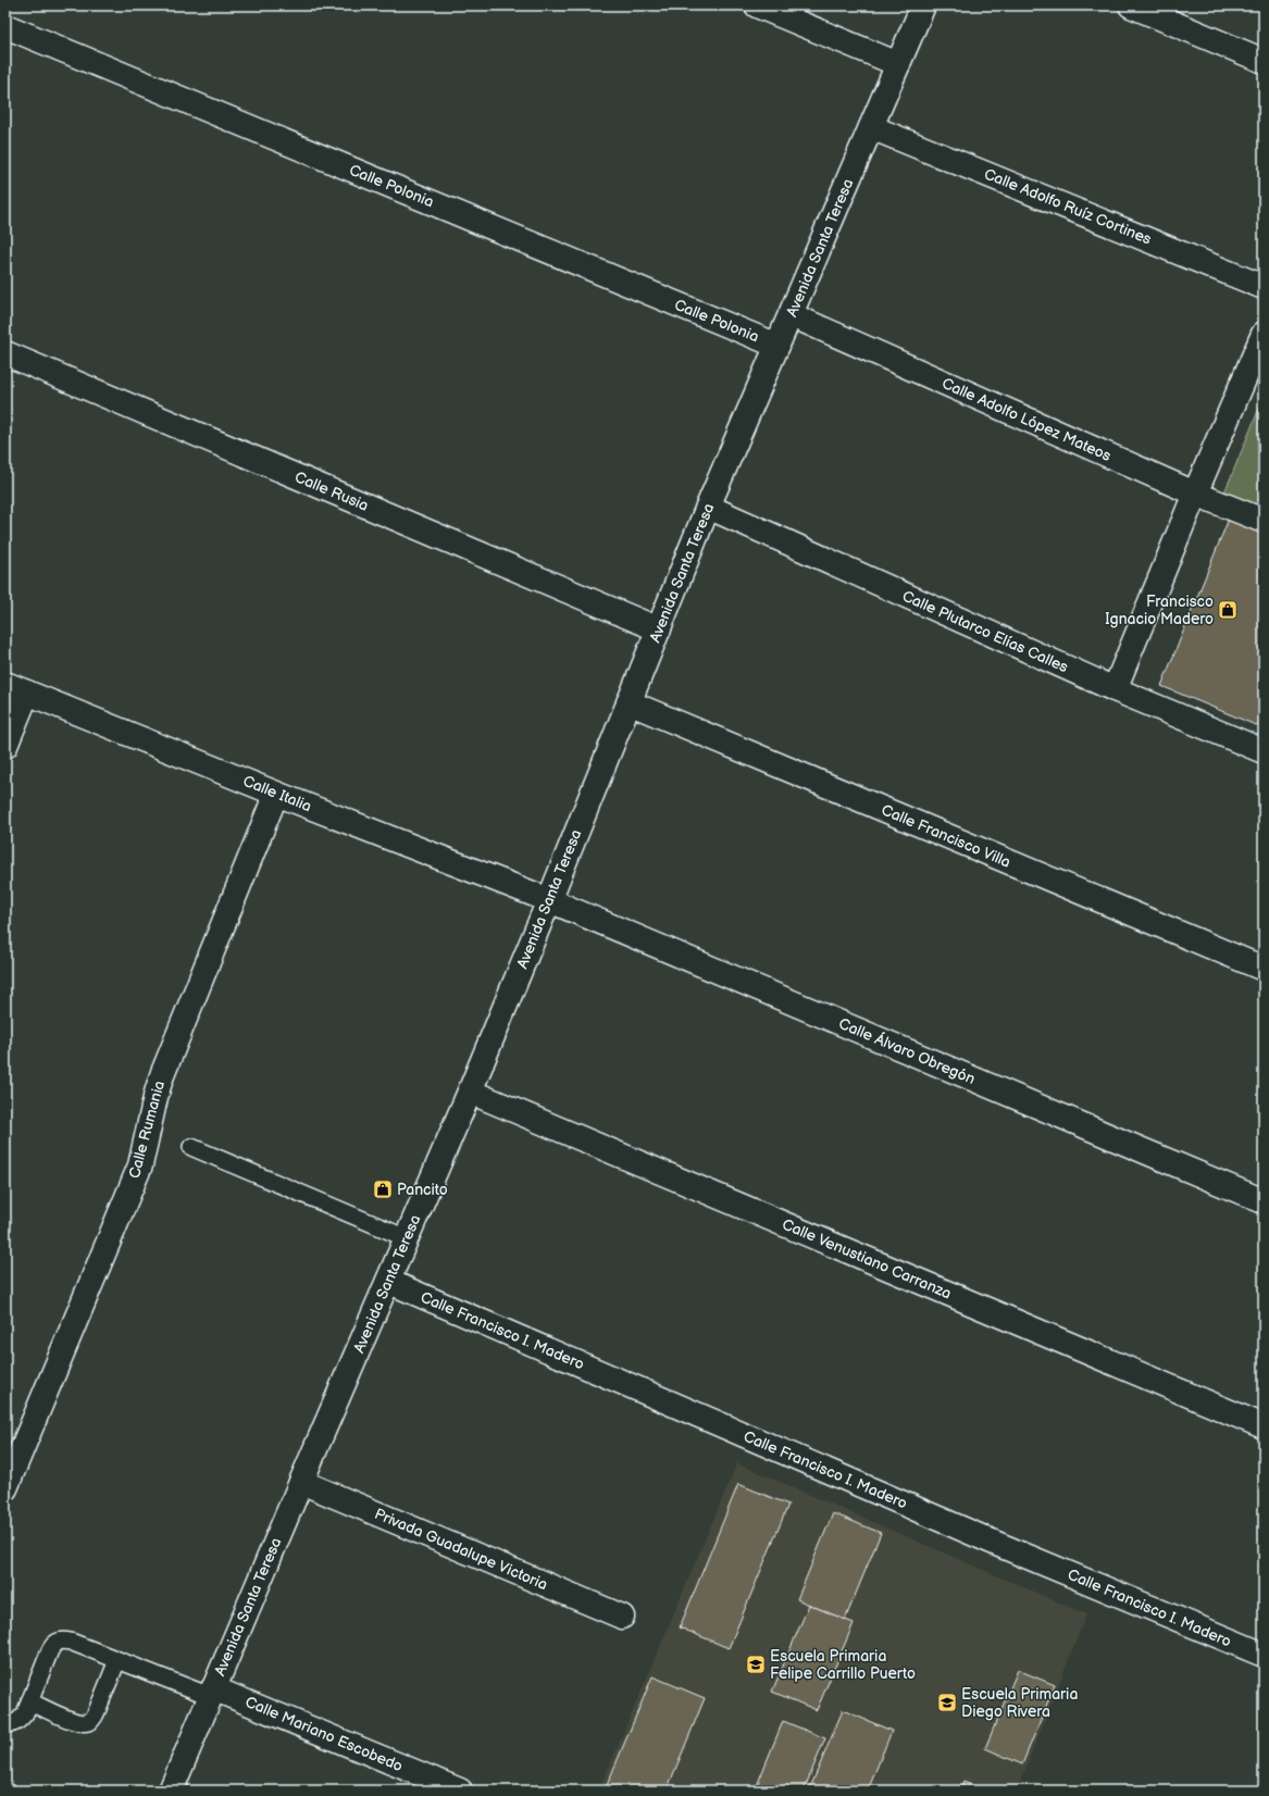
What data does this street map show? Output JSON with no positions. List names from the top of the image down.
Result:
{
  "streets": {
    "street": [
      "Calle Polonia",
      "Calle Adolfo Ruíz Cortines",
      "Avenida Santa Teresa",
      "Calle Adolfo López Mateos",
      "Calle Rusia",
      "Calle Plutarco Elías Calles",
      "Calle Italia",
      "Calle Francisco Villa",
      "Calle Álvaro Obregón",
      "Calle Rumania",
      "Calle Venustiano Carranza",
      "Calle Francisco I. Madero",
      "Privada Guadalupe Victoria",
      "Calle Mariano Escobedo"
    ]
  },
  "crossings": [
    ["Calle Polonia", "Avenida Santa Teresa"],
    ["Calle Adolfo Ruíz Cortines", "Avenida Santa Teresa"],
    ["Avenida Santa Teresa", "Calle Adolfo López Mateos"],
    ["Avenida Santa Teresa", "Calle Rusia"],
    ["Avenida Santa Teresa", "Calle Plutarco Elías Calles"],
    ["Avenida Santa Teresa", "Calle Italia"],
    ["Avenida Santa Teresa", "Calle Francisco Villa"],
    ["Avenida Santa Teresa", "Calle Álvaro Obregón"],
    ["Avenida Santa Teresa", "Calle Venustiano Carranza"],
    ["Avenida Santa Teresa", "Calle Francisco I. Madero"],
    ["Avenida Santa Teresa", "Privada Guadalupe Victoria"],
    ["Avenida Santa Teresa", "Calle Mariano Escobedo"],
    ["Calle Italia", "Calle Álvaro Obregón"],
    ["Calle Italia", "Calle Rumania"]
  ],
  "places": {
    "shop": ["Francisco Ignacio Madero", "Pancito"],
    "school or university": ["Escuela Primaria Felipe Carrillo Puerto", "Escuela Primaria Diego Rivera"]
  }
}
